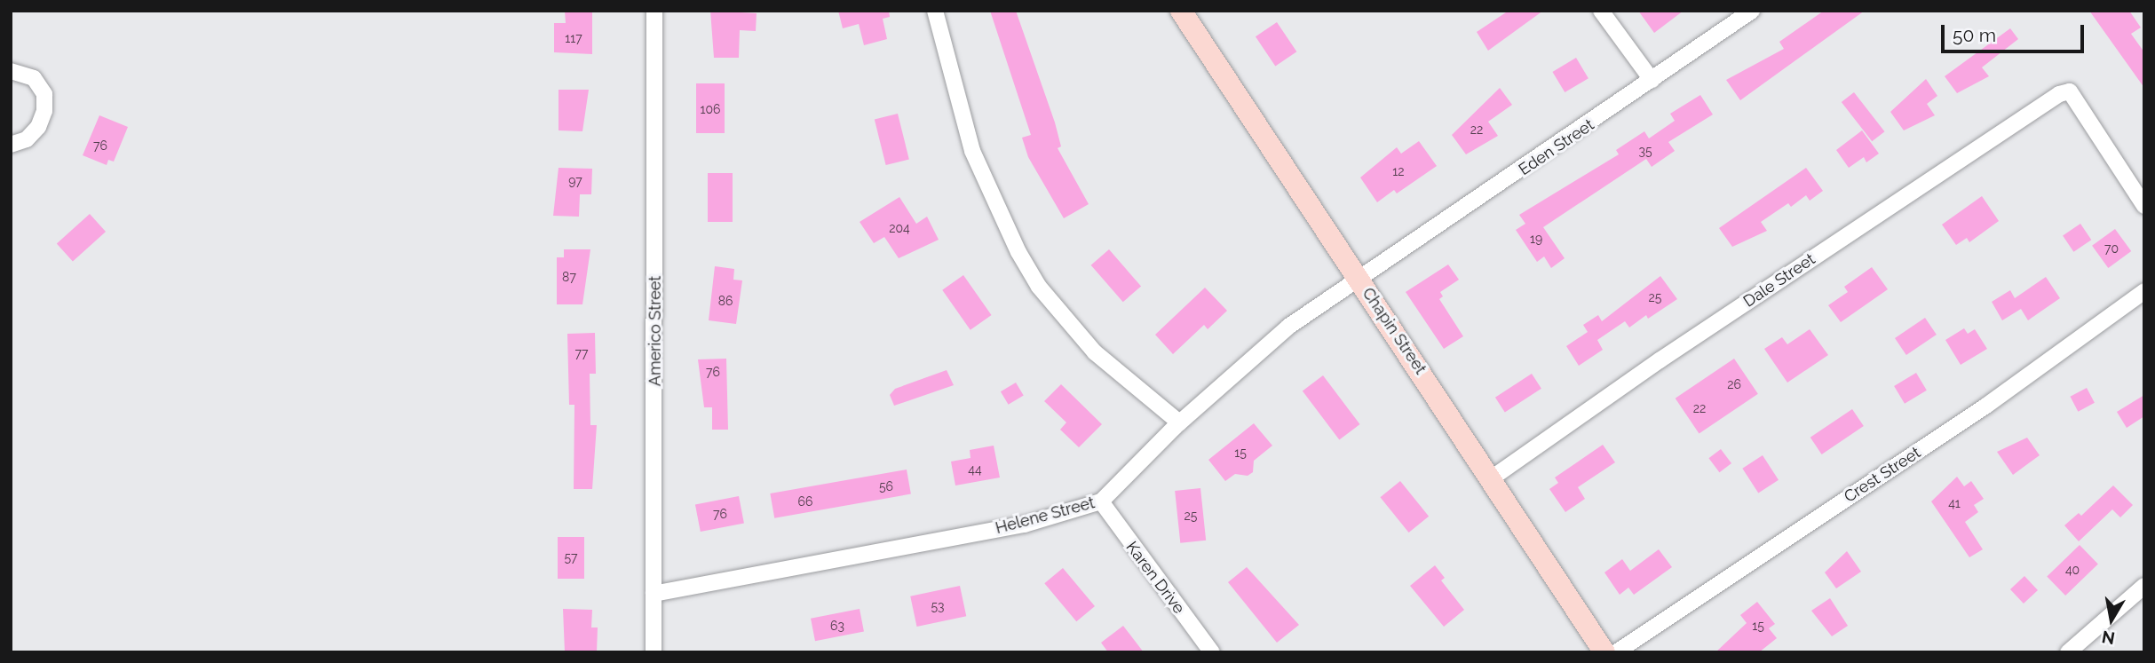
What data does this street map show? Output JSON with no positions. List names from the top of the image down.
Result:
{
  "streets": {
    "main road": ["Chapin Street"],
    "street": [
      "Eden Street",
      "Dale Street",
      "Americo Street",
      "Crest Street",
      "Helene Street",
      "Karen Drive"
    ]
  },
  "crossings": [
    ["Eden Street", "Chapin Street"],
    ["Eden Street", "Helene Street"],
    ["Dale Street", "Chapin Street"],
    ["Americo Street", "Helene Street"],
    ["Chapin Street", "Helene Street"],
    ["Helene Street", "Karen Drive"]
  ],
  "house_numbers": [
    "117",
    "106",
    "22",
    "76",
    "35",
    "12",
    "97",
    "204",
    "19",
    "70",
    "87",
    "25",
    "86",
    "77",
    "76",
    "26",
    "22",
    "15",
    "44",
    "56",
    "66",
    "41",
    "76",
    "25",
    "57",
    "40",
    "53",
    "63",
    "15"
  ],
  "scale_bar": "50 m",
  "north": "bottom"
}
